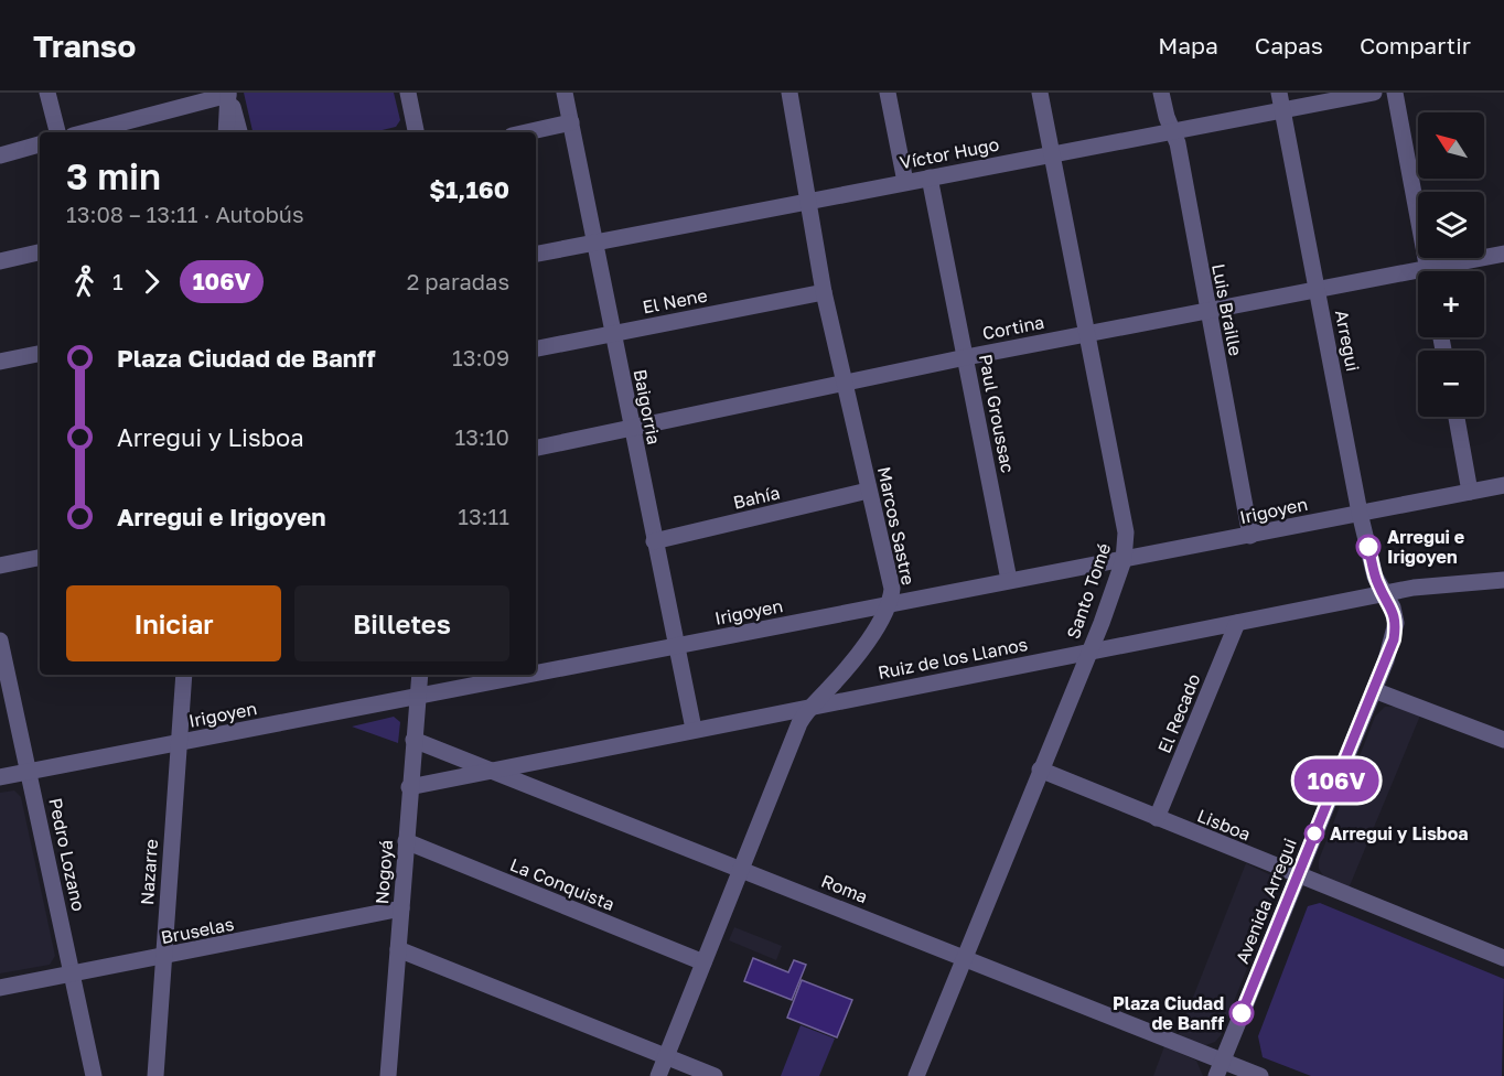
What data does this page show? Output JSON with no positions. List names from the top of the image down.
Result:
{
  "streets": {
    "street": [
      "Víctor Hugo",
      "El Nene",
      "Luis Braille",
      "Cortina",
      "Arregui",
      "Baigorria",
      "Paul Groussac",
      "Bahía",
      "Irigoyen",
      "Marcos Sastre",
      "Santo Tomé",
      "Ruiz de los Llanos",
      "El Recado",
      "Lisboa",
      "Pedro Lozano",
      "Nazarre",
      "Nogoyá",
      "La Conquista",
      "Roma",
      "Avenida Arregui",
      "Bruselas"
    ]
  },
  "crossings": [
    ["Víctor Hugo", "Luis Braille"],
    ["Víctor Hugo", "Arregui"],
    ["Víctor Hugo", "Baigorria"],
    ["Víctor Hugo", "Paul Groussac"],
    ["Víctor Hugo", "Marcos Sastre"],
    ["Víctor Hugo", "Santo Tomé"],
    ["El Nene", "Baigorria"],
    ["El Nene", "Marcos Sastre"],
    ["Luis Braille", "Cortina"],
    ["Luis Braille", "Irigoyen"],
    ["Cortina", "Arregui"],
    ["Cortina", "Baigorria"],
    ["Cortina", "Paul Groussac"],
    ["Cortina", "Marcos Sastre"],
    ["Cortina", "Santo Tomé"],
    ["Arregui", "Irigoyen"],
    ["Arregui", "Ruiz de los Llanos"],
    ["Arregui", "Avenida Arregui"],
    ["Baigorria", "Bahía"],
    ["Baigorria", "Irigoyen"],
    ["Baigorria", "Ruiz de los Llanos"],
    ["Paul Groussac", "Irigoyen"],
    ["Bahía", "Marcos Sastre"],
    ["Irigoyen", "Marcos Sastre"],
    ["Irigoyen", "Santo Tomé"],
    ["Irigoyen", "Pedro Lozano"],
    ["Irigoyen", "Nazarre"],
    ["Irigoyen", "Nogoyá"],
    ["Marcos Sastre", "Ruiz de los Llanos"],
    ["Marcos Sastre", "La Conquista"],
    ["Marcos Sastre", "Roma"],
    ["Santo Tomé", "Ruiz de los Llanos"],
    ["Santo Tomé", "Lisboa"],
    ["Santo Tomé", "Roma"],
    ["Ruiz de los Llanos", "El Recado"],
    ["Ruiz de los Llanos", "Nogoyá"],
    ["Ruiz de los Llanos", "Roma"],
    ["Ruiz de los Llanos", "Avenida Arregui"],
    ["El Recado", "Lisboa"],
    ["Lisboa", "Avenida Arregui"],
    ["Pedro Lozano", "Bruselas"],
    ["Nazarre", "Bruselas"],
    ["Nogoyá", "La Conquista"],
    ["Nogoyá", "Roma"],
    ["Nogoyá", "Bruselas"],
    ["Roma", "Avenida Arregui"]
  ],
  "places": ["Arregui e Irigoyen", "Arregui y Lisboa", "Plaza Ciudad de Banff"],
  "lines": ["bus line 106V"],
  "north": "top left",
  "page": {
    "header": "Transo",
    "nav": ["Mapa", "Capas", "Compartir"],
    "on_map": "106V",
    "map_buttons": ["+", "−"],
    "heading": ["3 min", "13:08 – 13:11 · Autobús", "$1,160"],
    "legs": ["1", "106V", "2 paradas"],
    "list": [
      {
        "name": "Plaza Ciudad de Banff",
        "value": "13:09"
      },
      {
        "name": "Arregui y Lisboa",
        "value": "13:10"
      },
      {
        "name": "Arregui e Irigoyen",
        "value": "13:11"
      }
    ],
    "buttons": ["Iniciar", "Billetes"]
  }
}
